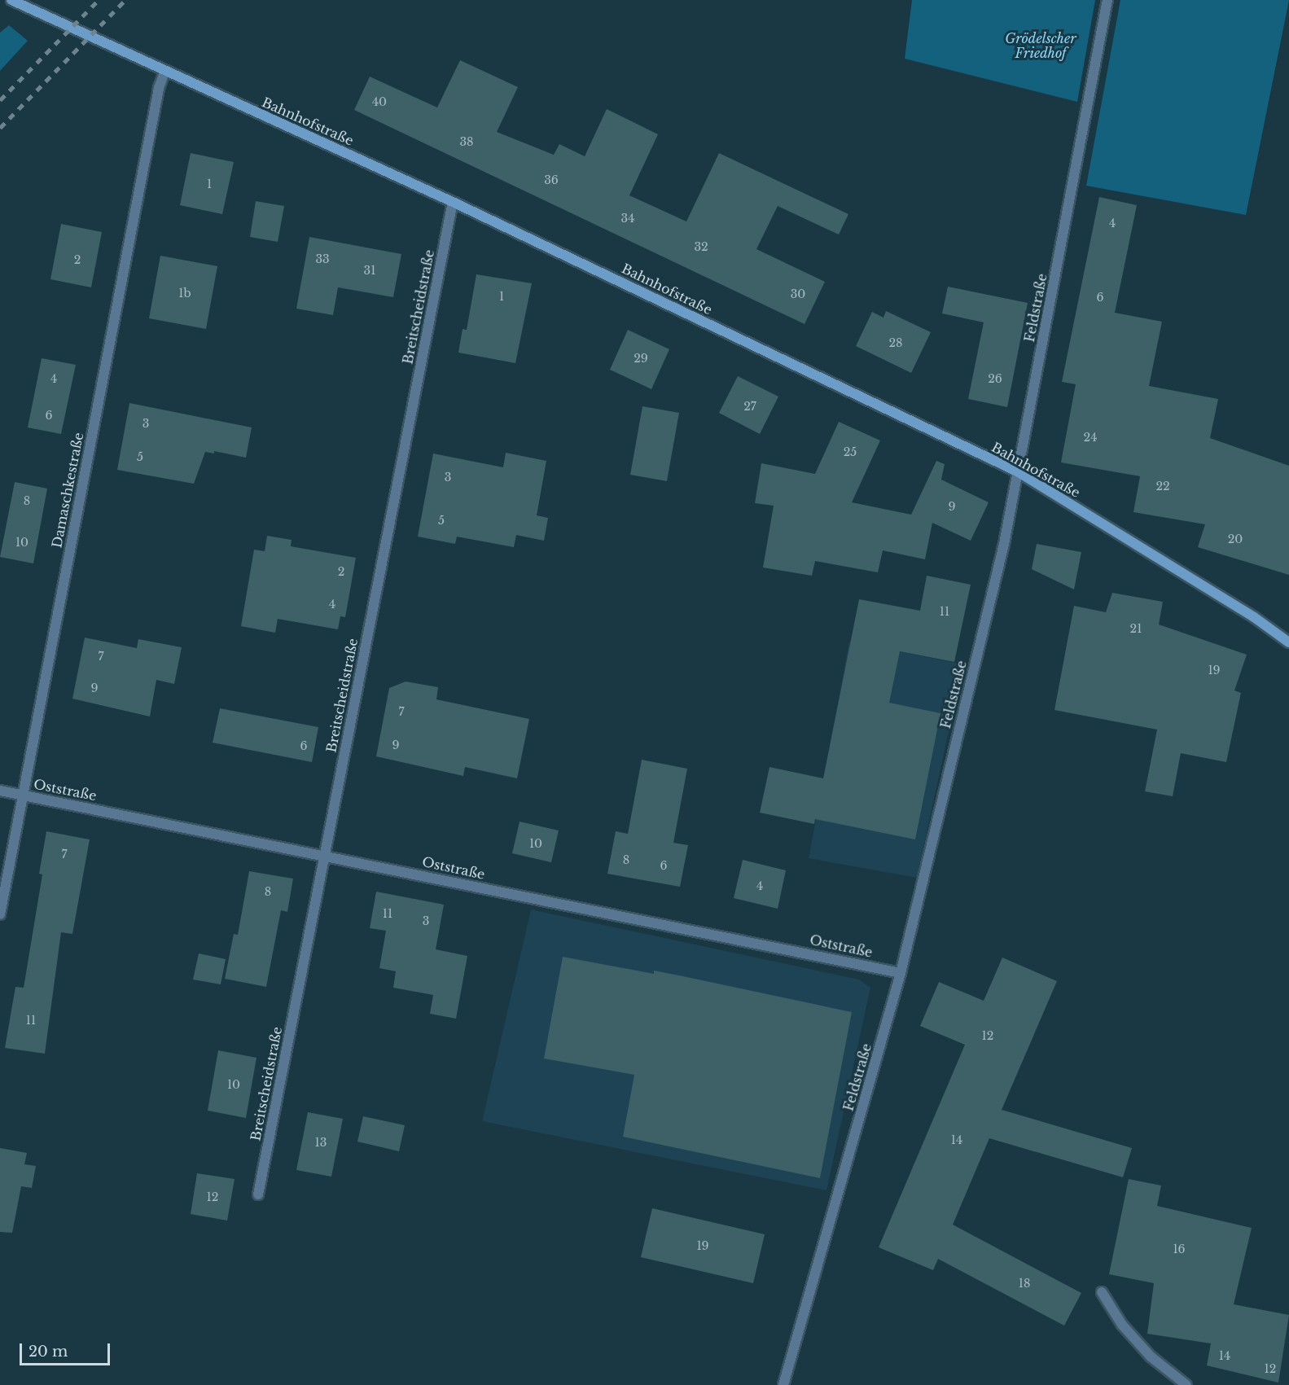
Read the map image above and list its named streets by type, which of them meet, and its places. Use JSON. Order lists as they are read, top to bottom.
{
  "streets": {
    "street": [
      "Bahnhofstraße",
      "Breitscheidstraße",
      "Feldstraße",
      "Damaschkestraße",
      "Oststraße"
    ]
  },
  "crossings": [
    ["Bahnhofstraße", "Breitscheidstraße"],
    ["Bahnhofstraße", "Feldstraße"],
    ["Bahnhofstraße", "Damaschkestraße"],
    ["Breitscheidstraße", "Oststraße"],
    ["Feldstraße", "Oststraße"],
    ["Damaschkestraße", "Oststraße"]
  ],
  "parks": ["Grödelscher Friedhof"],
  "house_numbers": [
    "40",
    "38",
    "36",
    "1",
    "34",
    "4",
    "32",
    "33",
    "2",
    "31",
    "1b",
    "30",
    "1",
    "6",
    "28",
    "29",
    "4",
    "26",
    "27",
    "6",
    "3",
    "24",
    "25",
    "5",
    "3",
    "22",
    "8",
    "9",
    "5",
    "20",
    "10",
    "2",
    "4",
    "11",
    "21",
    "7",
    "19",
    "9",
    "7",
    "9",
    "6",
    "10",
    "7",
    "8",
    "6",
    "4",
    "8",
    "11",
    "3",
    "11",
    "12",
    "10",
    "14",
    "13",
    "12",
    "19",
    "16",
    "18",
    "14",
    "12"
  ],
  "scale_bar": "20 m"
}
